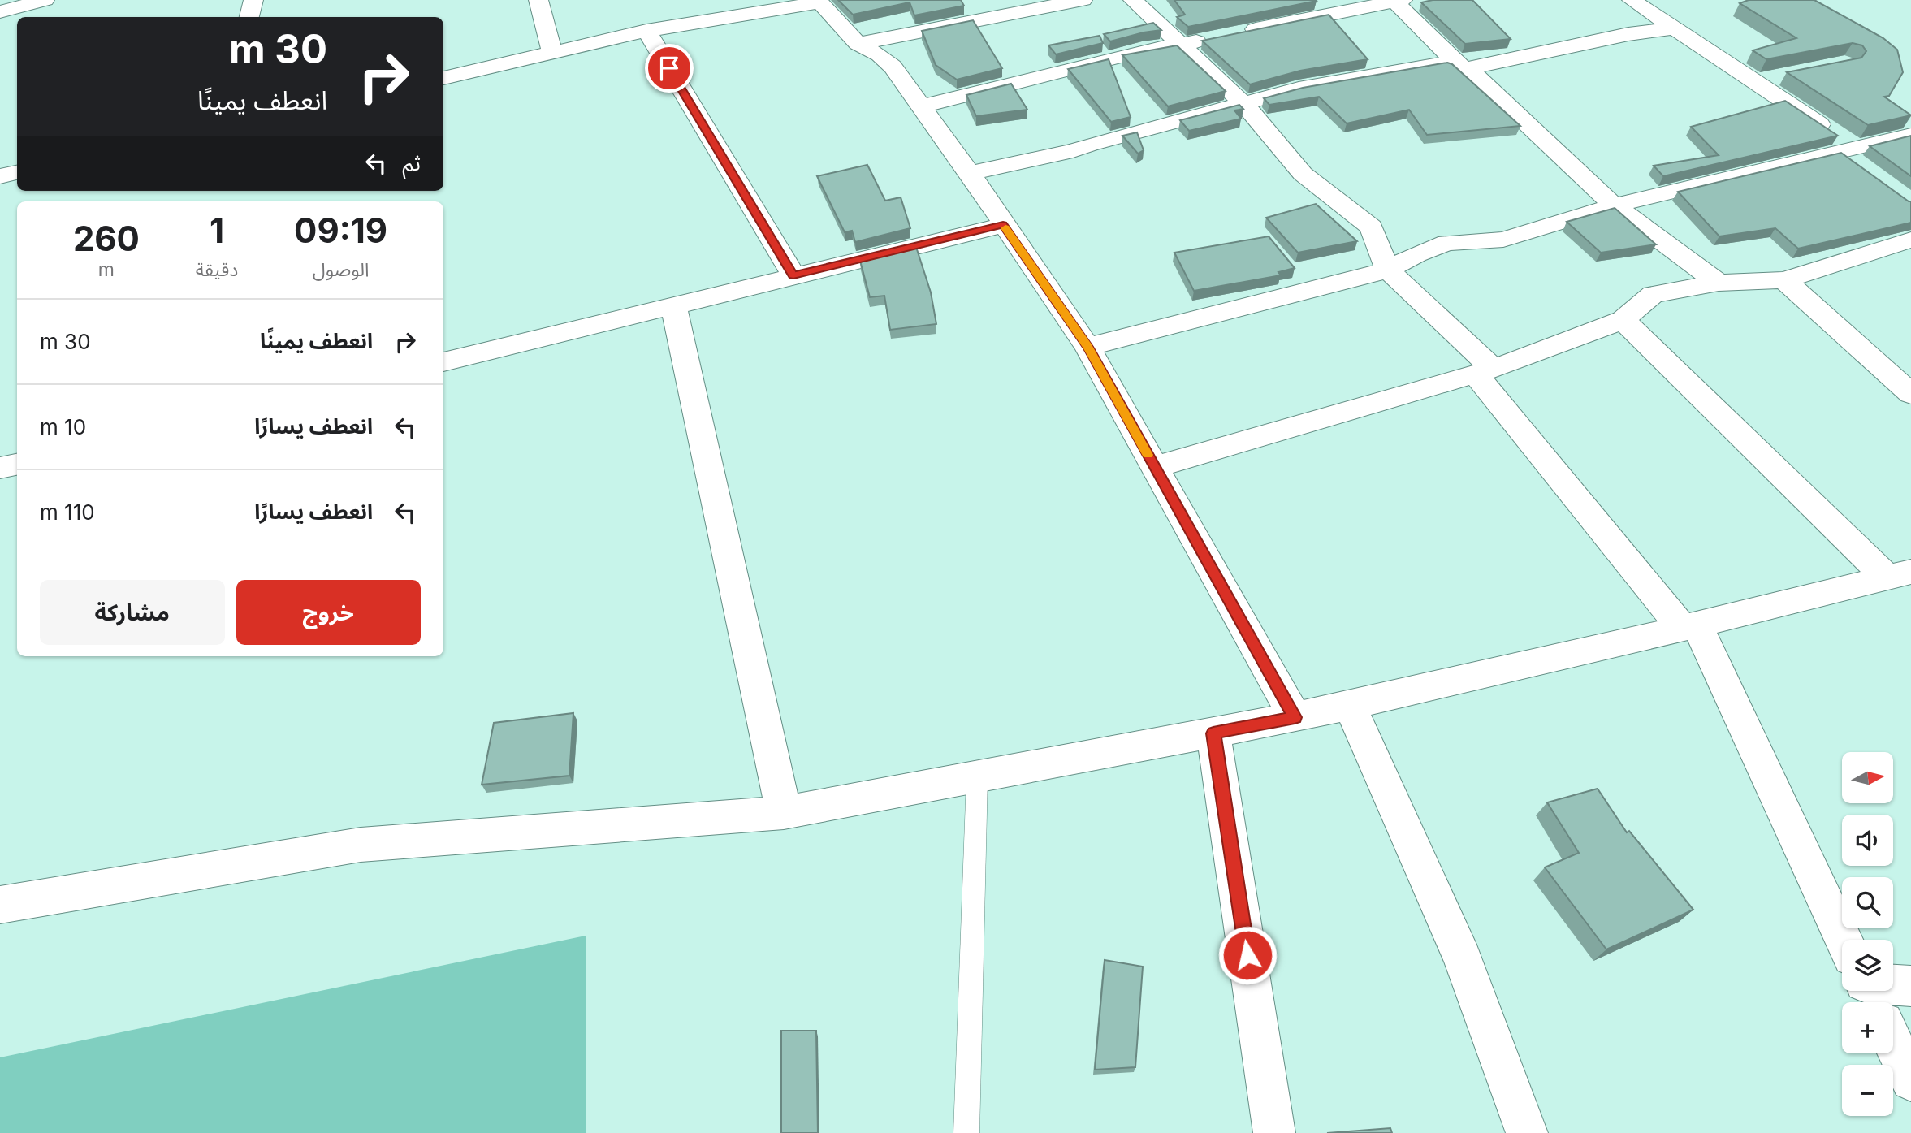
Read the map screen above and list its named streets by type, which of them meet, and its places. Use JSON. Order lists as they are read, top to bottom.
{
  "north": "right",
  "page": {
    "turn": ["30 m", "انعطف يمينًا"],
    "then": "ثم",
    "eta": [
      "09:19",
      "الوصول",
      "1",
      "دقيقة",
      "260",
      "m"
    ],
    "list": [
      {
        "name": "انعطف يمينًا",
        "value": "30 m"
      },
      {
        "name": "انعطف يسارًا",
        "value": "10 m"
      },
      {
        "name": "انعطف يسارًا",
        "value": "110 m"
      }
    ],
    "buttons": ["خروج", "مشاركة"],
    "map_buttons": ["+", "−"]
  }
}
